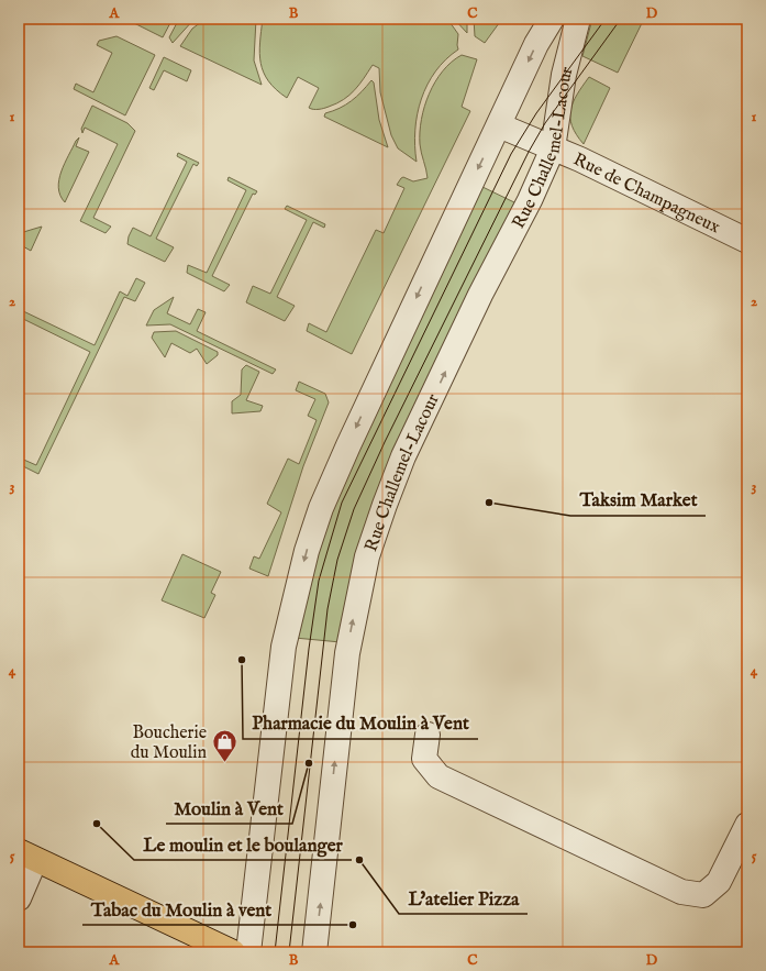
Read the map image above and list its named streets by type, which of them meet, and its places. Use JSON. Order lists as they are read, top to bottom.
{
  "streets": {
    "street": ["Rue Challemel-Lacour", "Rue de Champagneux"]
  },
  "crossings": [
    ["Rue Challemel-Lacour", "Rue de Champagneux"]
  ],
  "places": {
    "other": [
      "Taksim Market",
      "Pharmacie du Moulin à Vent",
      "Moulin à Vent",
      "Le moulin et le boulanger",
      "L'atelier Pizza",
      "Tabac du Moulin à vent"
    ],
    "shop": ["Boucherie du Moulin"]
  },
  "grid": {
    "columns": [
      "A",
      "B",
      "C",
      "D"
    ],
    "rows": [
      "1",
      "2",
      "3",
      "4",
      "5"
    ]
  }
}
